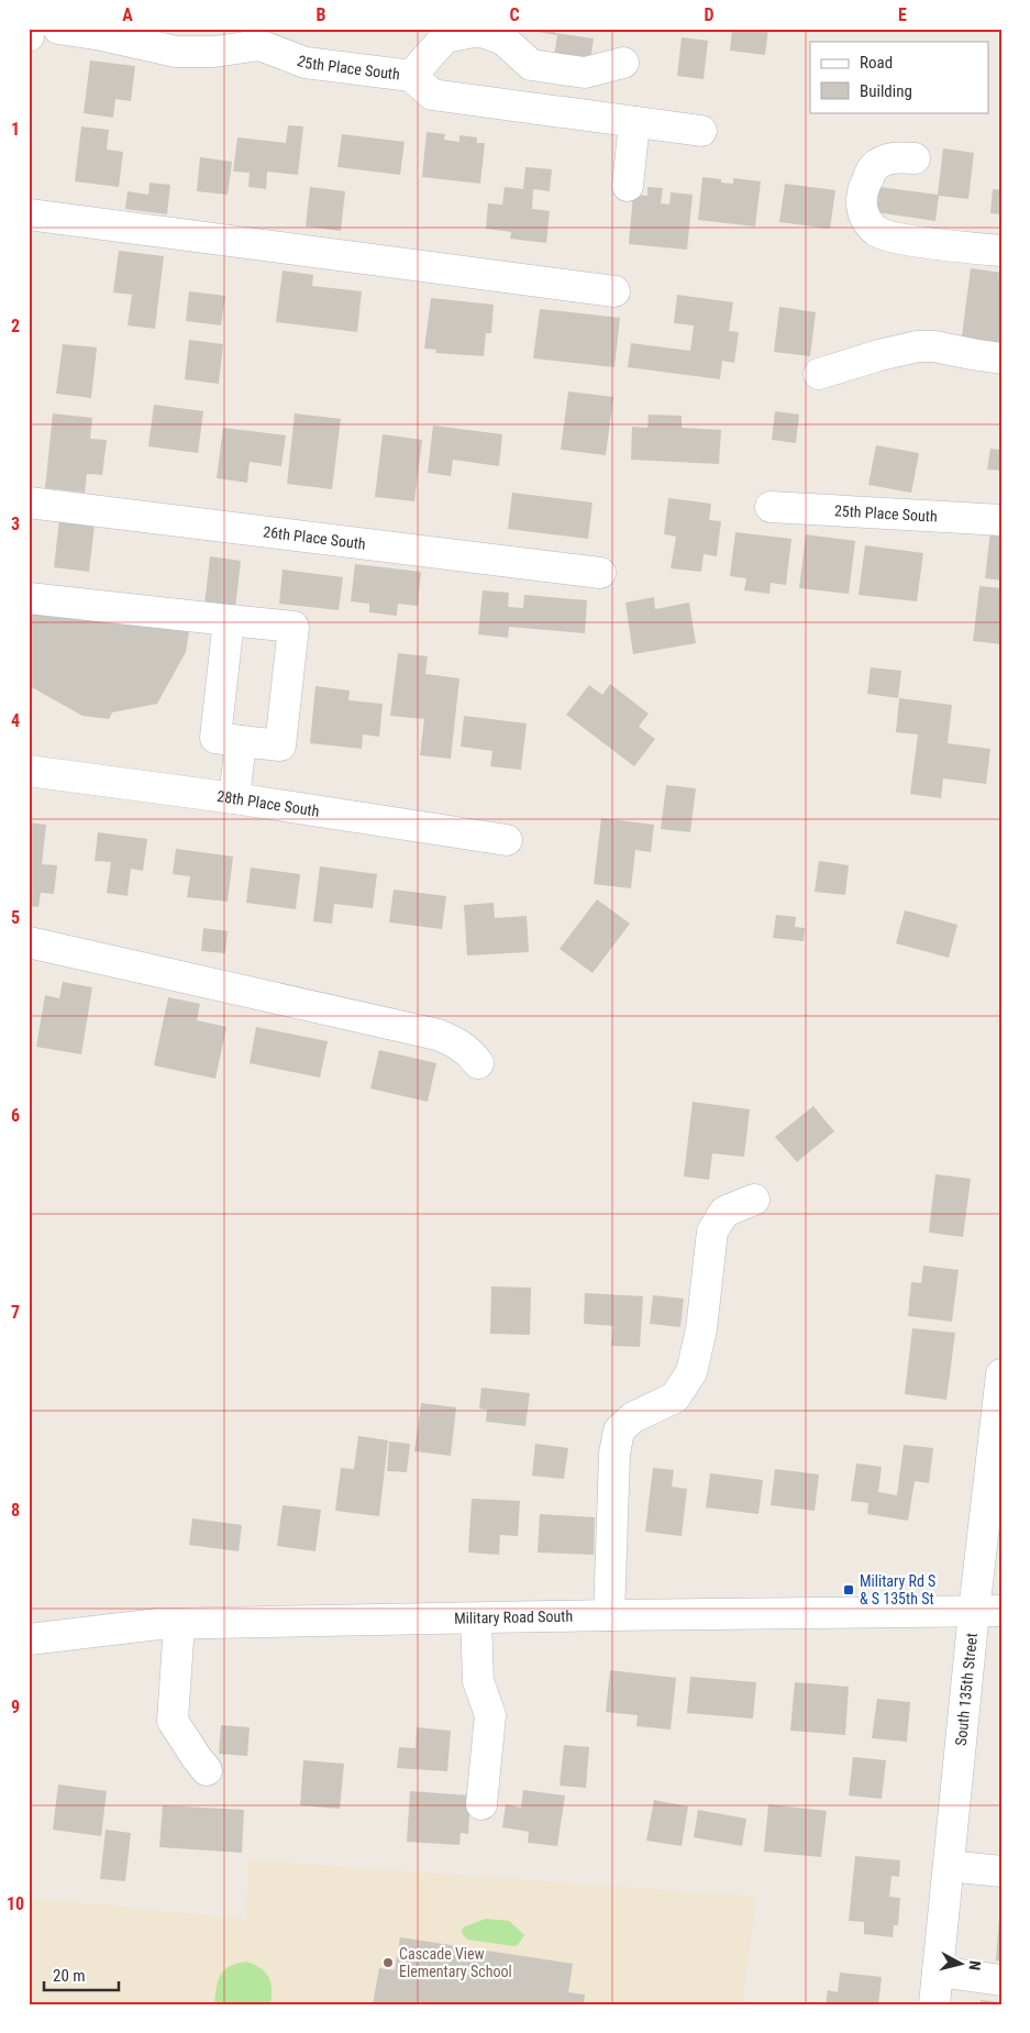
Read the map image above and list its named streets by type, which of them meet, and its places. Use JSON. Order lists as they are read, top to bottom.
{
  "streets": {
    "street": [
      "25th Place South",
      "26th Place South",
      "28th Place South",
      "Military Road South",
      "South 135th Street"
    ]
  },
  "crossings": [
    ["Military Road South", "South 135th Street"]
  ],
  "places": {
    "transit": ["Military Rd S & S 135th St"],
    "other": ["Cascade View Elementary School"]
  },
  "legend": ["Road", "Building"],
  "scale_bar": "20 m",
  "north": "right",
  "grid": {
    "columns": [
      "A",
      "B",
      "C",
      "D",
      "E"
    ],
    "rows": [
      "1",
      "2",
      "3",
      "4",
      "5",
      "6",
      "7",
      "8",
      "9",
      "10"
    ]
  }
}
